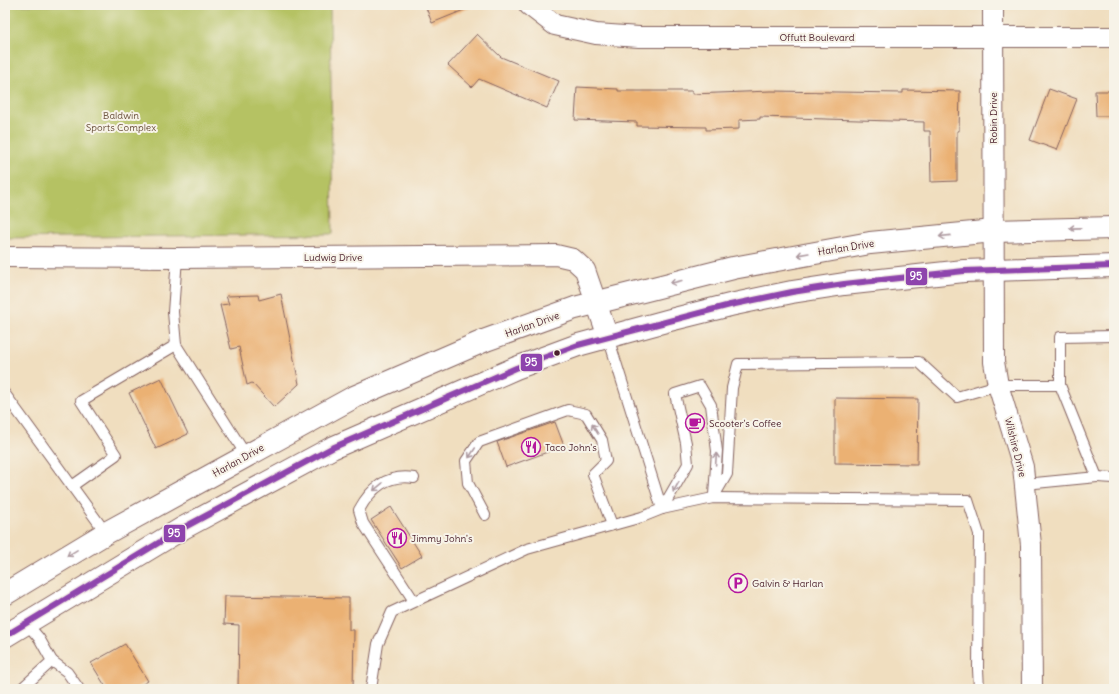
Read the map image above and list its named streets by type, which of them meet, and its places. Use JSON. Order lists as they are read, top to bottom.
{
  "streets": {
    "main road": ["Harlan Drive"],
    "street": [
      "Offutt Boulevard",
      "Robin Drive",
      "Ludwig Drive",
      "Wilshire Drive"
    ]
  },
  "crossings": [
    ["Offutt Boulevard", "Robin Drive"],
    ["Robin Drive", "Harlan Drive"],
    ["Robin Drive", "Wilshire Drive"],
    ["Harlan Drive", "Ludwig Drive"],
    ["Harlan Drive", "Wilshire Drive"]
  ],
  "parks": ["Baldwin Sports Complex"],
  "places": {
    "cafe": ["Scooter's Coffee"],
    "restaurant": ["Taco John's", "Jimmy John's"],
    "parking": ["Galvin & Harlan"]
  },
  "lines": ["transit line 95"]
}
